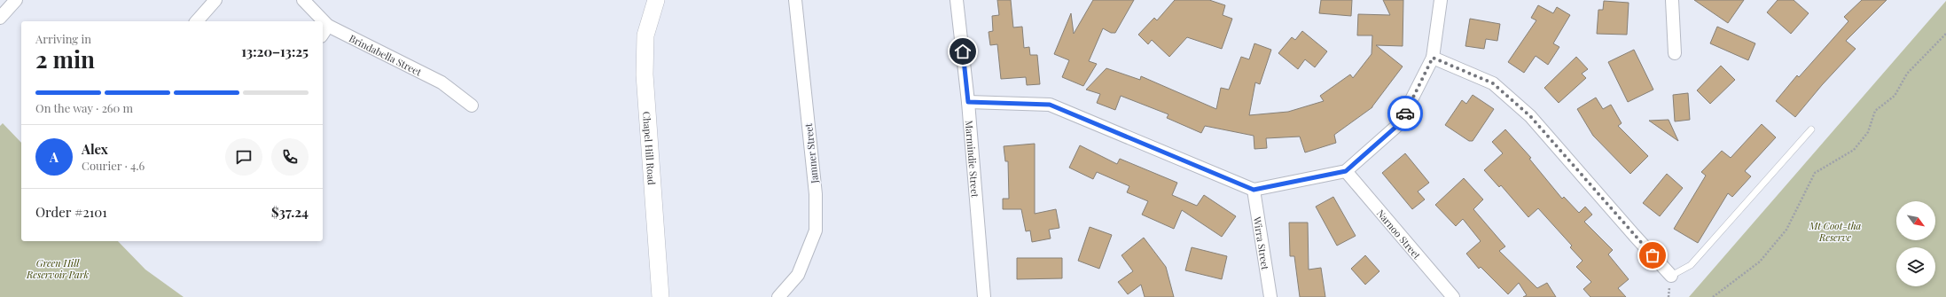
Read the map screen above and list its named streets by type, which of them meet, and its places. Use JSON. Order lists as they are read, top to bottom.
{
  "streets": {
    "main road": ["Chapel Hill Road"],
    "street": [
      "Brindabella Street",
      "Jamner Street",
      "Marmindie Street",
      "Narnoo Street",
      "Wirra Street"
    ]
  },
  "parks": ["Mt Coot-tha Reserve", "Green Hill Reservoir Park"],
  "north": "bottom right",
  "page": {
    "heading": ["2 min", "Arriving in", "13:20–13:25"],
    "panel": [
      "Alex",
      "Courier · 4.6",
      "Order #2101",
      "$37.24"
    ],
    "bar": "On the way · 260 m",
    "round": "A"
  }
}
